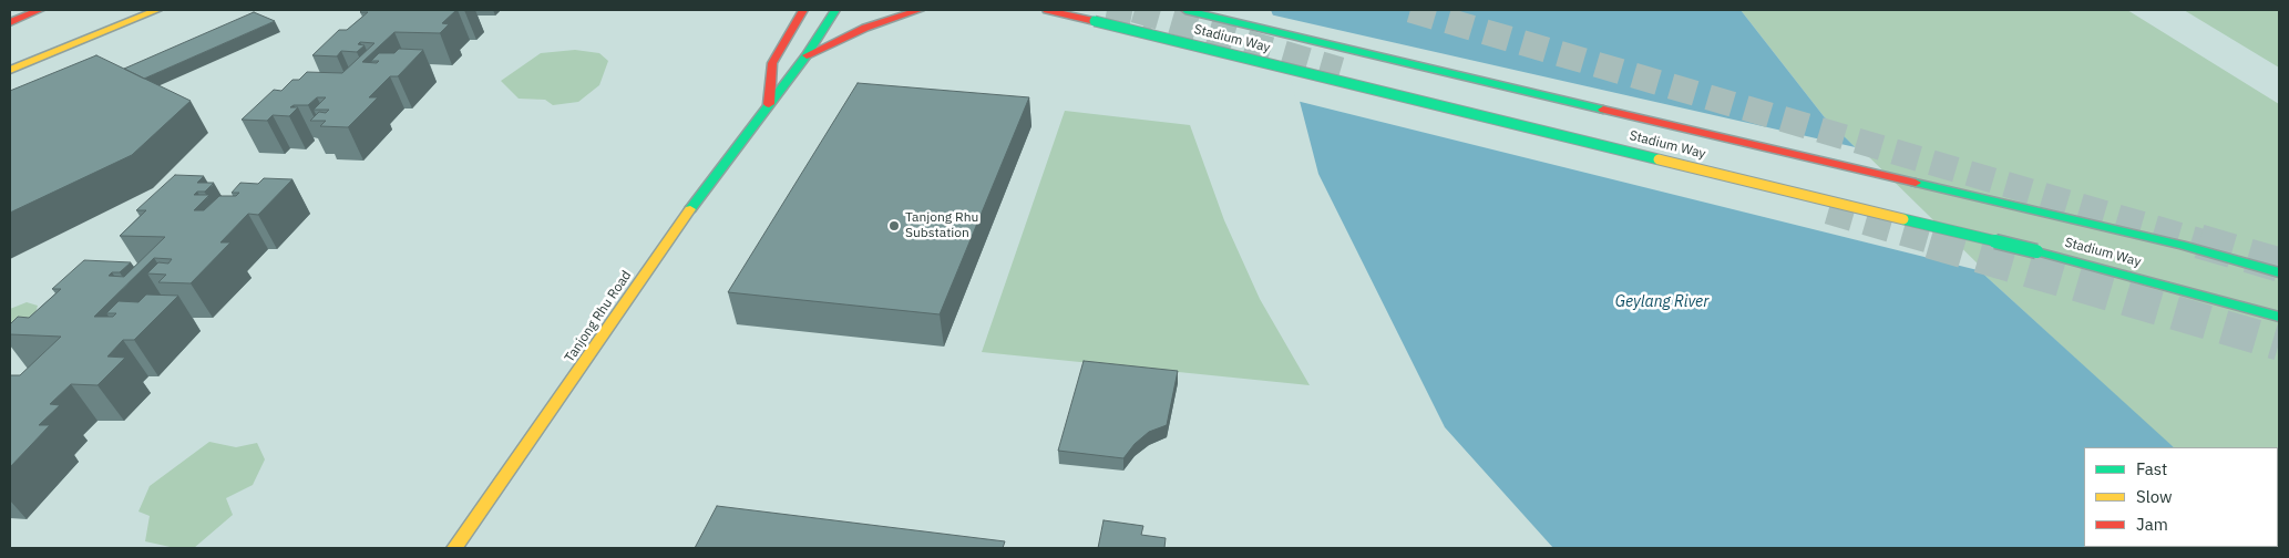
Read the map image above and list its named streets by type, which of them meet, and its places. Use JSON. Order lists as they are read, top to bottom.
{
  "streets": {
    "main road": ["Stadium Way", "Tanjong Rhu Road"]
  },
  "water": ["Geylang River"],
  "places": ["Tanjong Rhu Substation"],
  "legend": ["Fast", "Slow", "Jam"]
}
